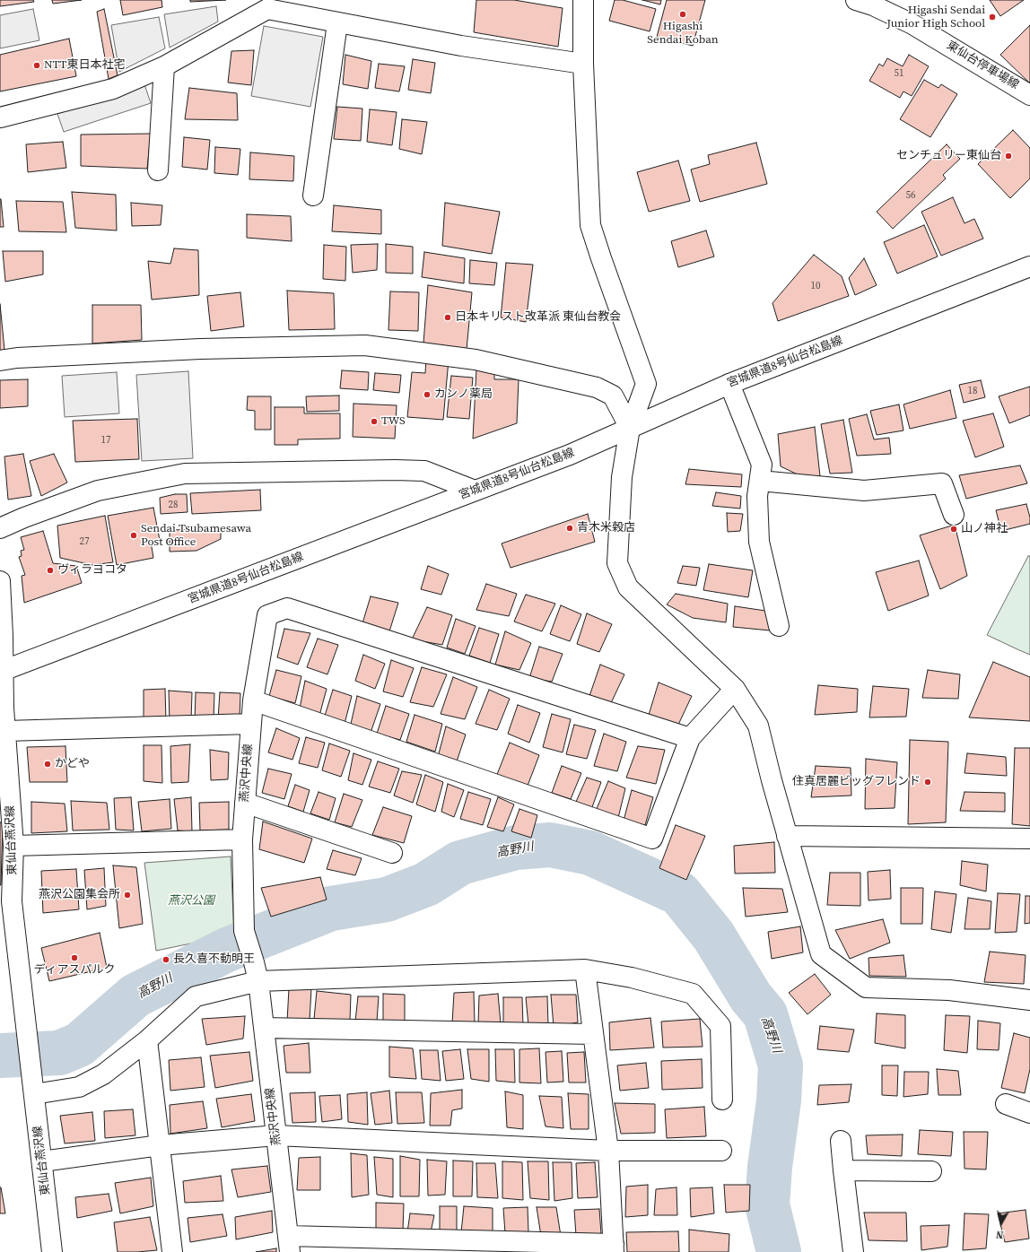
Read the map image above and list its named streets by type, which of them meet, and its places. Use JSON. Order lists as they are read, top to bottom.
{
  "streets": {
    "street": [
      "東仙台停車場線",
      "宮城県道8号仙台松島線",
      "燕沢中央線",
      "東仙台燕沢線"
    ]
  },
  "crossings": [
    ["宮城県道8号仙台松島線", "東仙台燕沢線"]
  ],
  "water": ["高野川"],
  "parks": ["燕沢公園"],
  "places": [
    "Higashi Sendai Koban",
    "Higashi Sendai Junior High School",
    "NTT東日本社宅",
    "センチュリー東仙台",
    "日本キリスト改革派 東仙台教会",
    "カンノ薬局",
    "TWS",
    "青木米穀店",
    "山ノ神社",
    "Sendai Tsubamesawa Post Office",
    "ヴィラヨコタ",
    "かどや",
    "住真居麗ビッグフレンド",
    "燕沢公園集会所",
    "ディアスパルク",
    "長久喜不動明王"
  ],
  "house_numbers": [
    "51",
    "56",
    "10",
    "18",
    "17",
    "28",
    "27"
  ],
  "north": "bottom"
}
